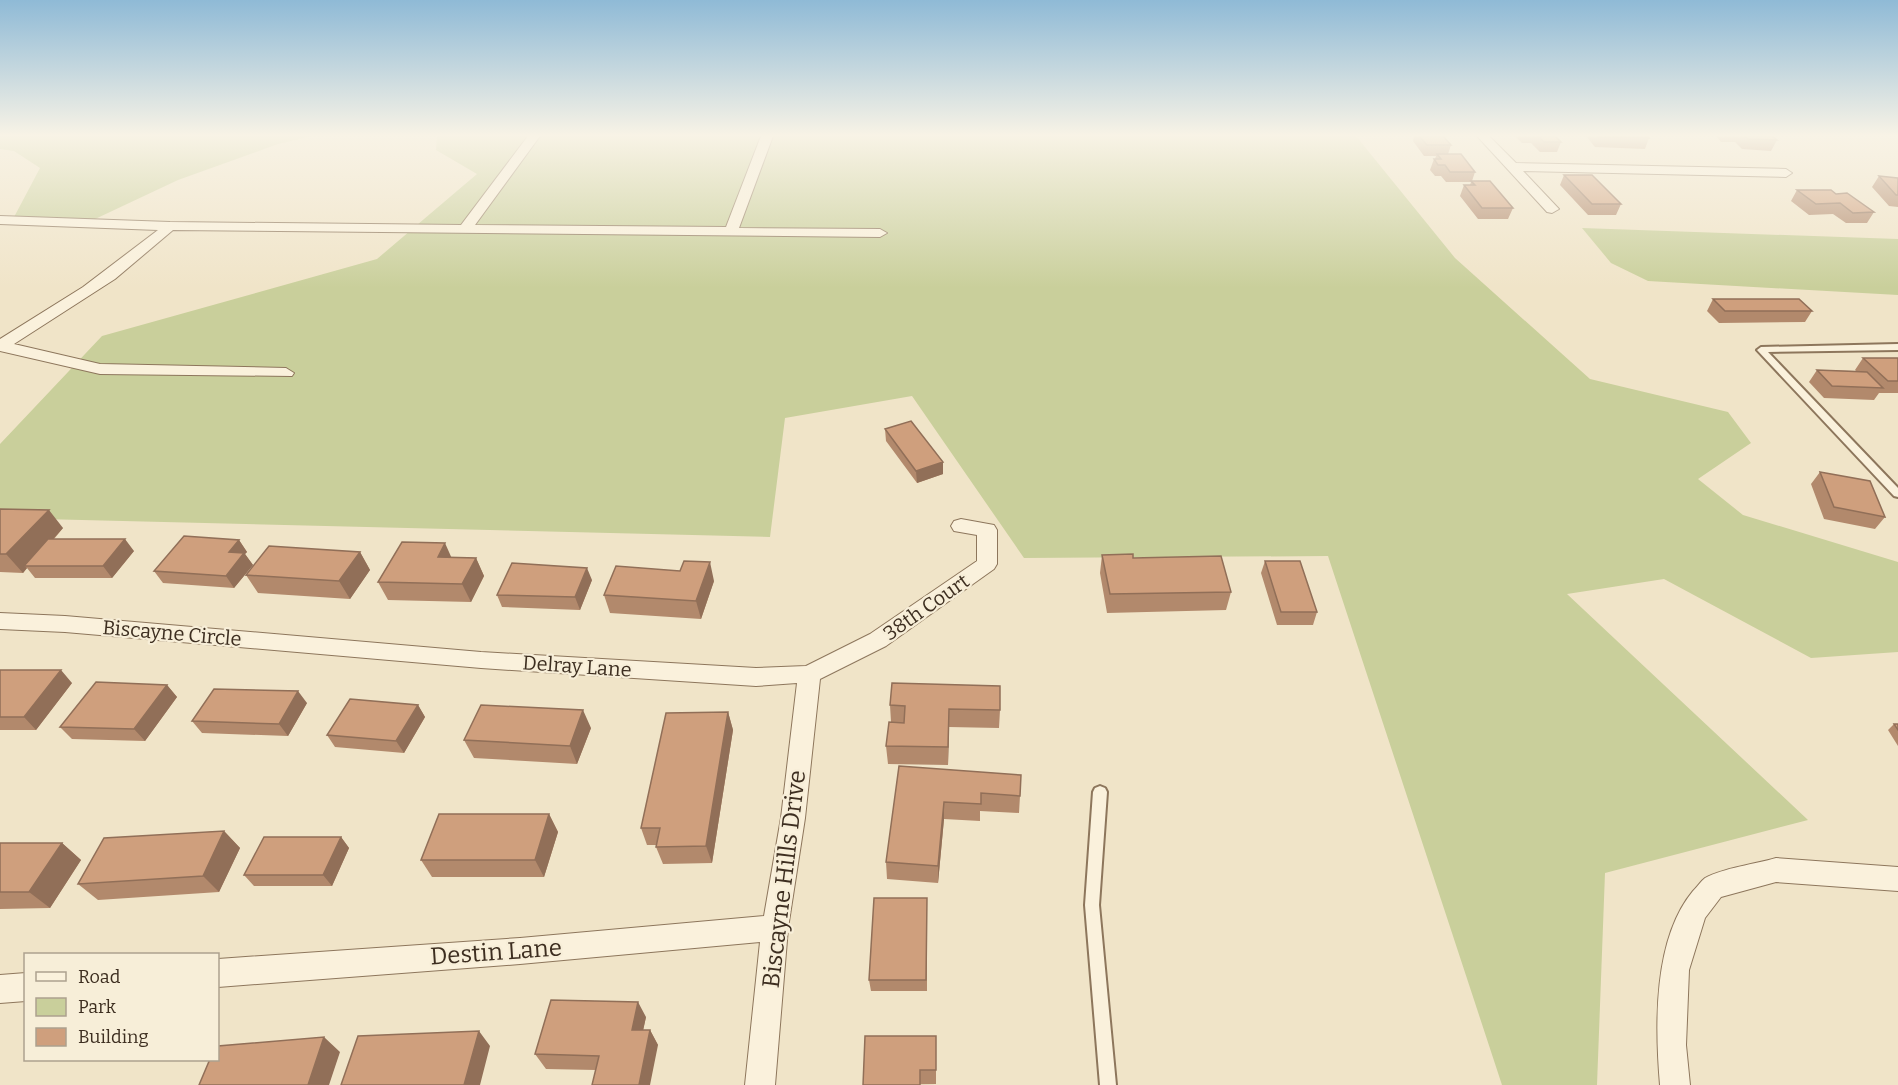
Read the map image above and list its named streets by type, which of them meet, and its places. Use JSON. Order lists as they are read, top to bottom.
{
  "streets": {
    "street": [
      "38th Court",
      "Biscayne Circle",
      "Delray Lane",
      "Biscayne Hills Drive",
      "Destin Lane"
    ]
  },
  "crossings": [
    ["38th Court", "Delray Lane"],
    ["38th Court", "Biscayne Hills Drive"],
    ["Biscayne Circle", "Delray Lane"],
    ["Delray Lane", "Biscayne Hills Drive"],
    ["Biscayne Hills Drive", "Destin Lane"]
  ],
  "legend": ["Road", "Park", "Building"]
}
